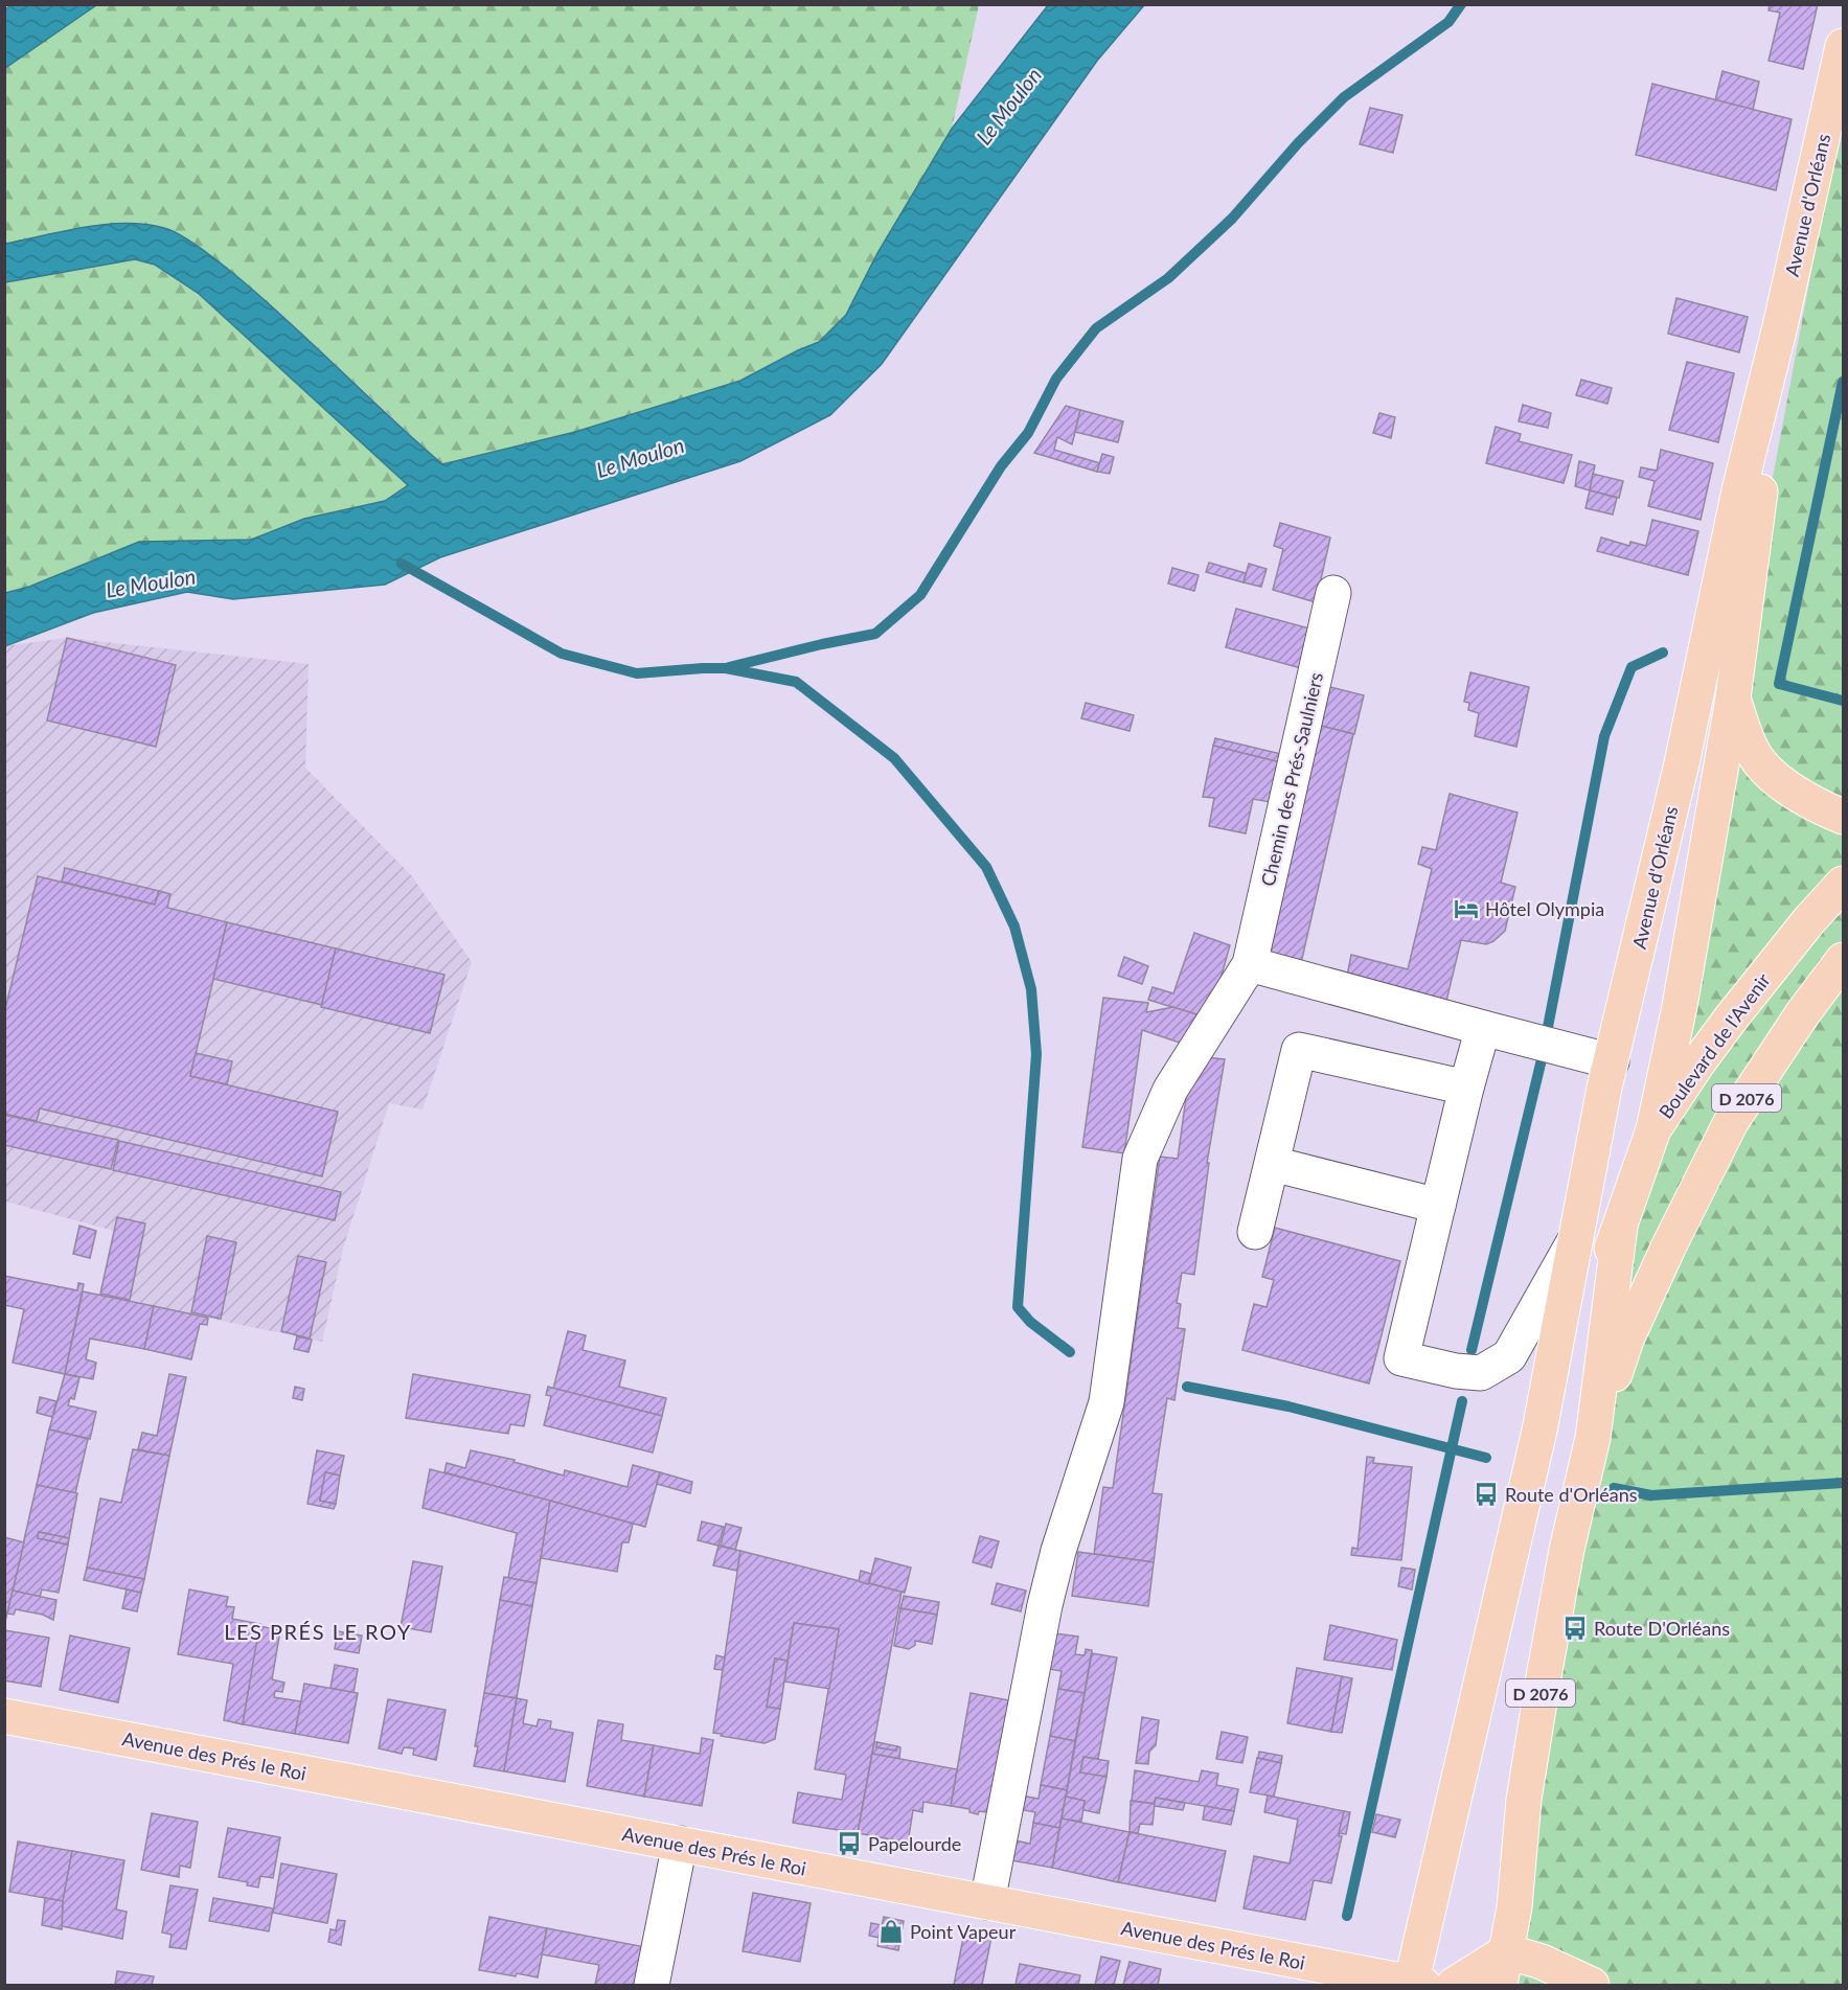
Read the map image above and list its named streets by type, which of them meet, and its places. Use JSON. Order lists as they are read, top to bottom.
{
  "streets": {
    "main road": [
      "Avenue d'Orléans",
      "Boulevard de l'Avenir",
      "D 2076",
      "Avenue des Prés le Roi"
    ],
    "street": ["Chemin des Prés-Saulniers"]
  },
  "crossings": [
    ["Avenue d'Orléans", "Boulevard de l'Avenir"],
    ["Avenue d'Orléans", "D 2076"],
    ["Chemin des Prés-Saulniers", "Avenue des Prés le Roi"],
    ["Boulevard de l'Avenir", "D 2076"],
    ["D 2076", "Avenue des Prés le Roi"]
  ],
  "districts": ["LES PRÉS LE ROY"],
  "water": ["Le Moulon"],
  "places": {
    "hotel": ["Hôtel Olympia"],
    "bus stop": ["Route d'Orléans", "Route D'Orléans", "Papelourde"],
    "shop": ["Point Vapeur"]
  }
}
